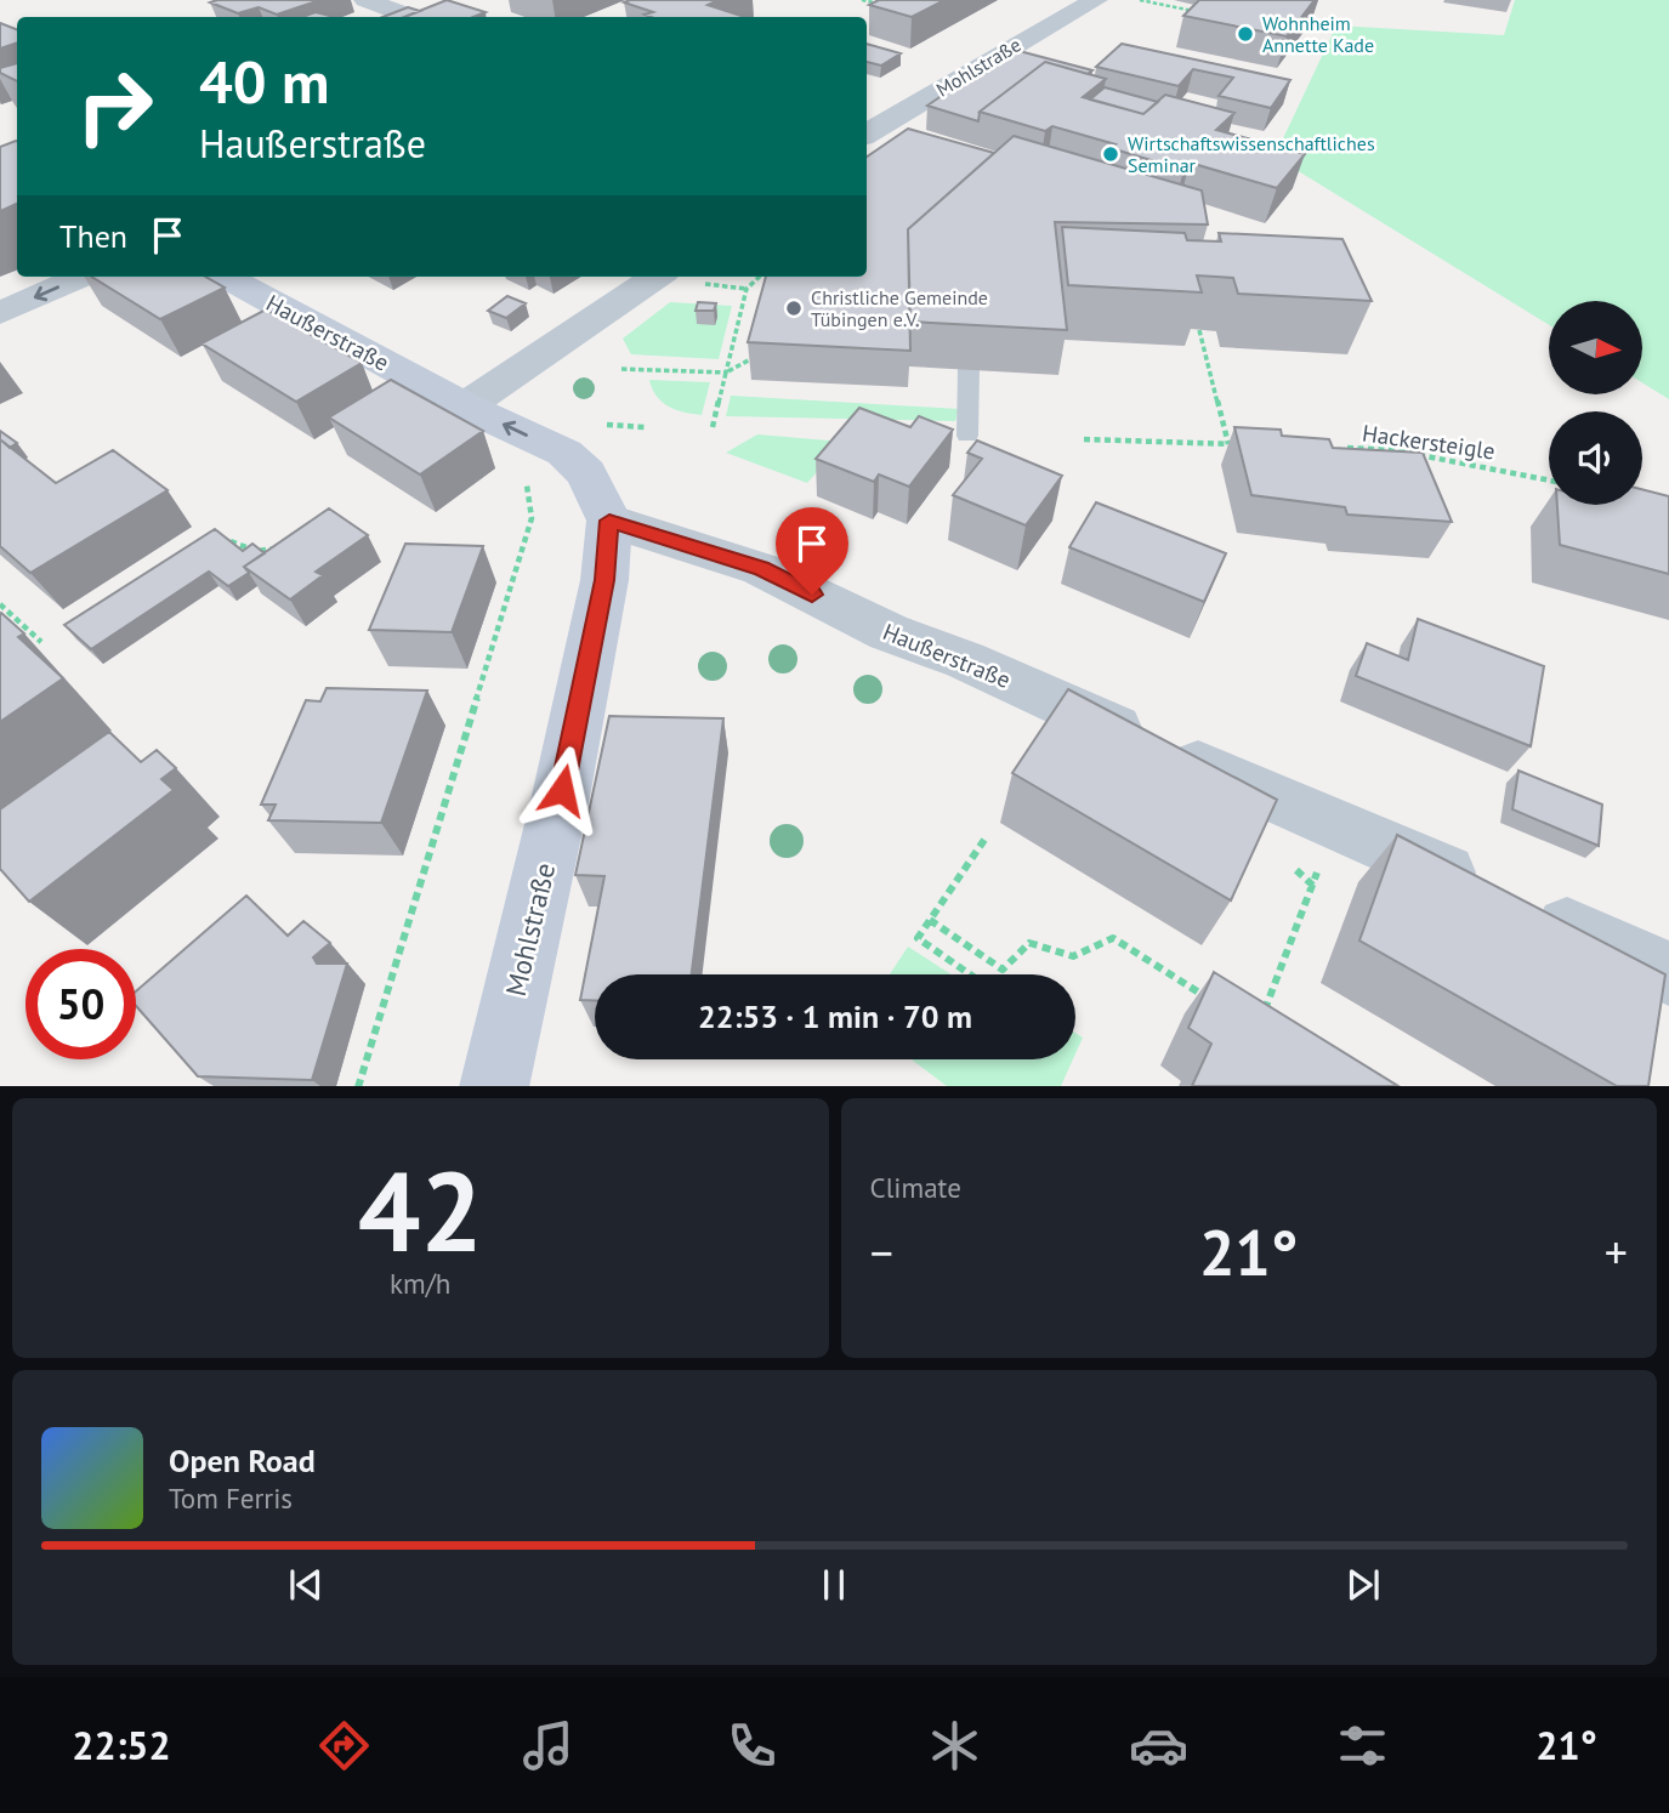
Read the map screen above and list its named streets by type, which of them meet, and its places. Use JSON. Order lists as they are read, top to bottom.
{
  "streets": {
    "main road": ["Mohlstraße", "Haußerstraße"],
    "path": ["Hackersteigle"]
  },
  "crossings": [
    ["Mohlstraße", "Haußerstraße"]
  ],
  "places": ["Wohnheim Annette Kade", "Wirtschaftswissenschaftliches Seminar", "Christliche Gemeinde Tübingen e.V."],
  "north": "right",
  "page": {
    "turn": ["40 m", "Haußerstraße"],
    "then": "Then",
    "limit": "50",
    "trip": "22:53 · 1 min · 70 m",
    "tile": [
      ["42", "km/h"],
      "Climate"
    ],
    "heat": ["−", "21°", "+"],
    "song": ["Open Road", "Tom Ferris"],
    "tabs": ["22:52", "21°"]
  }
}
